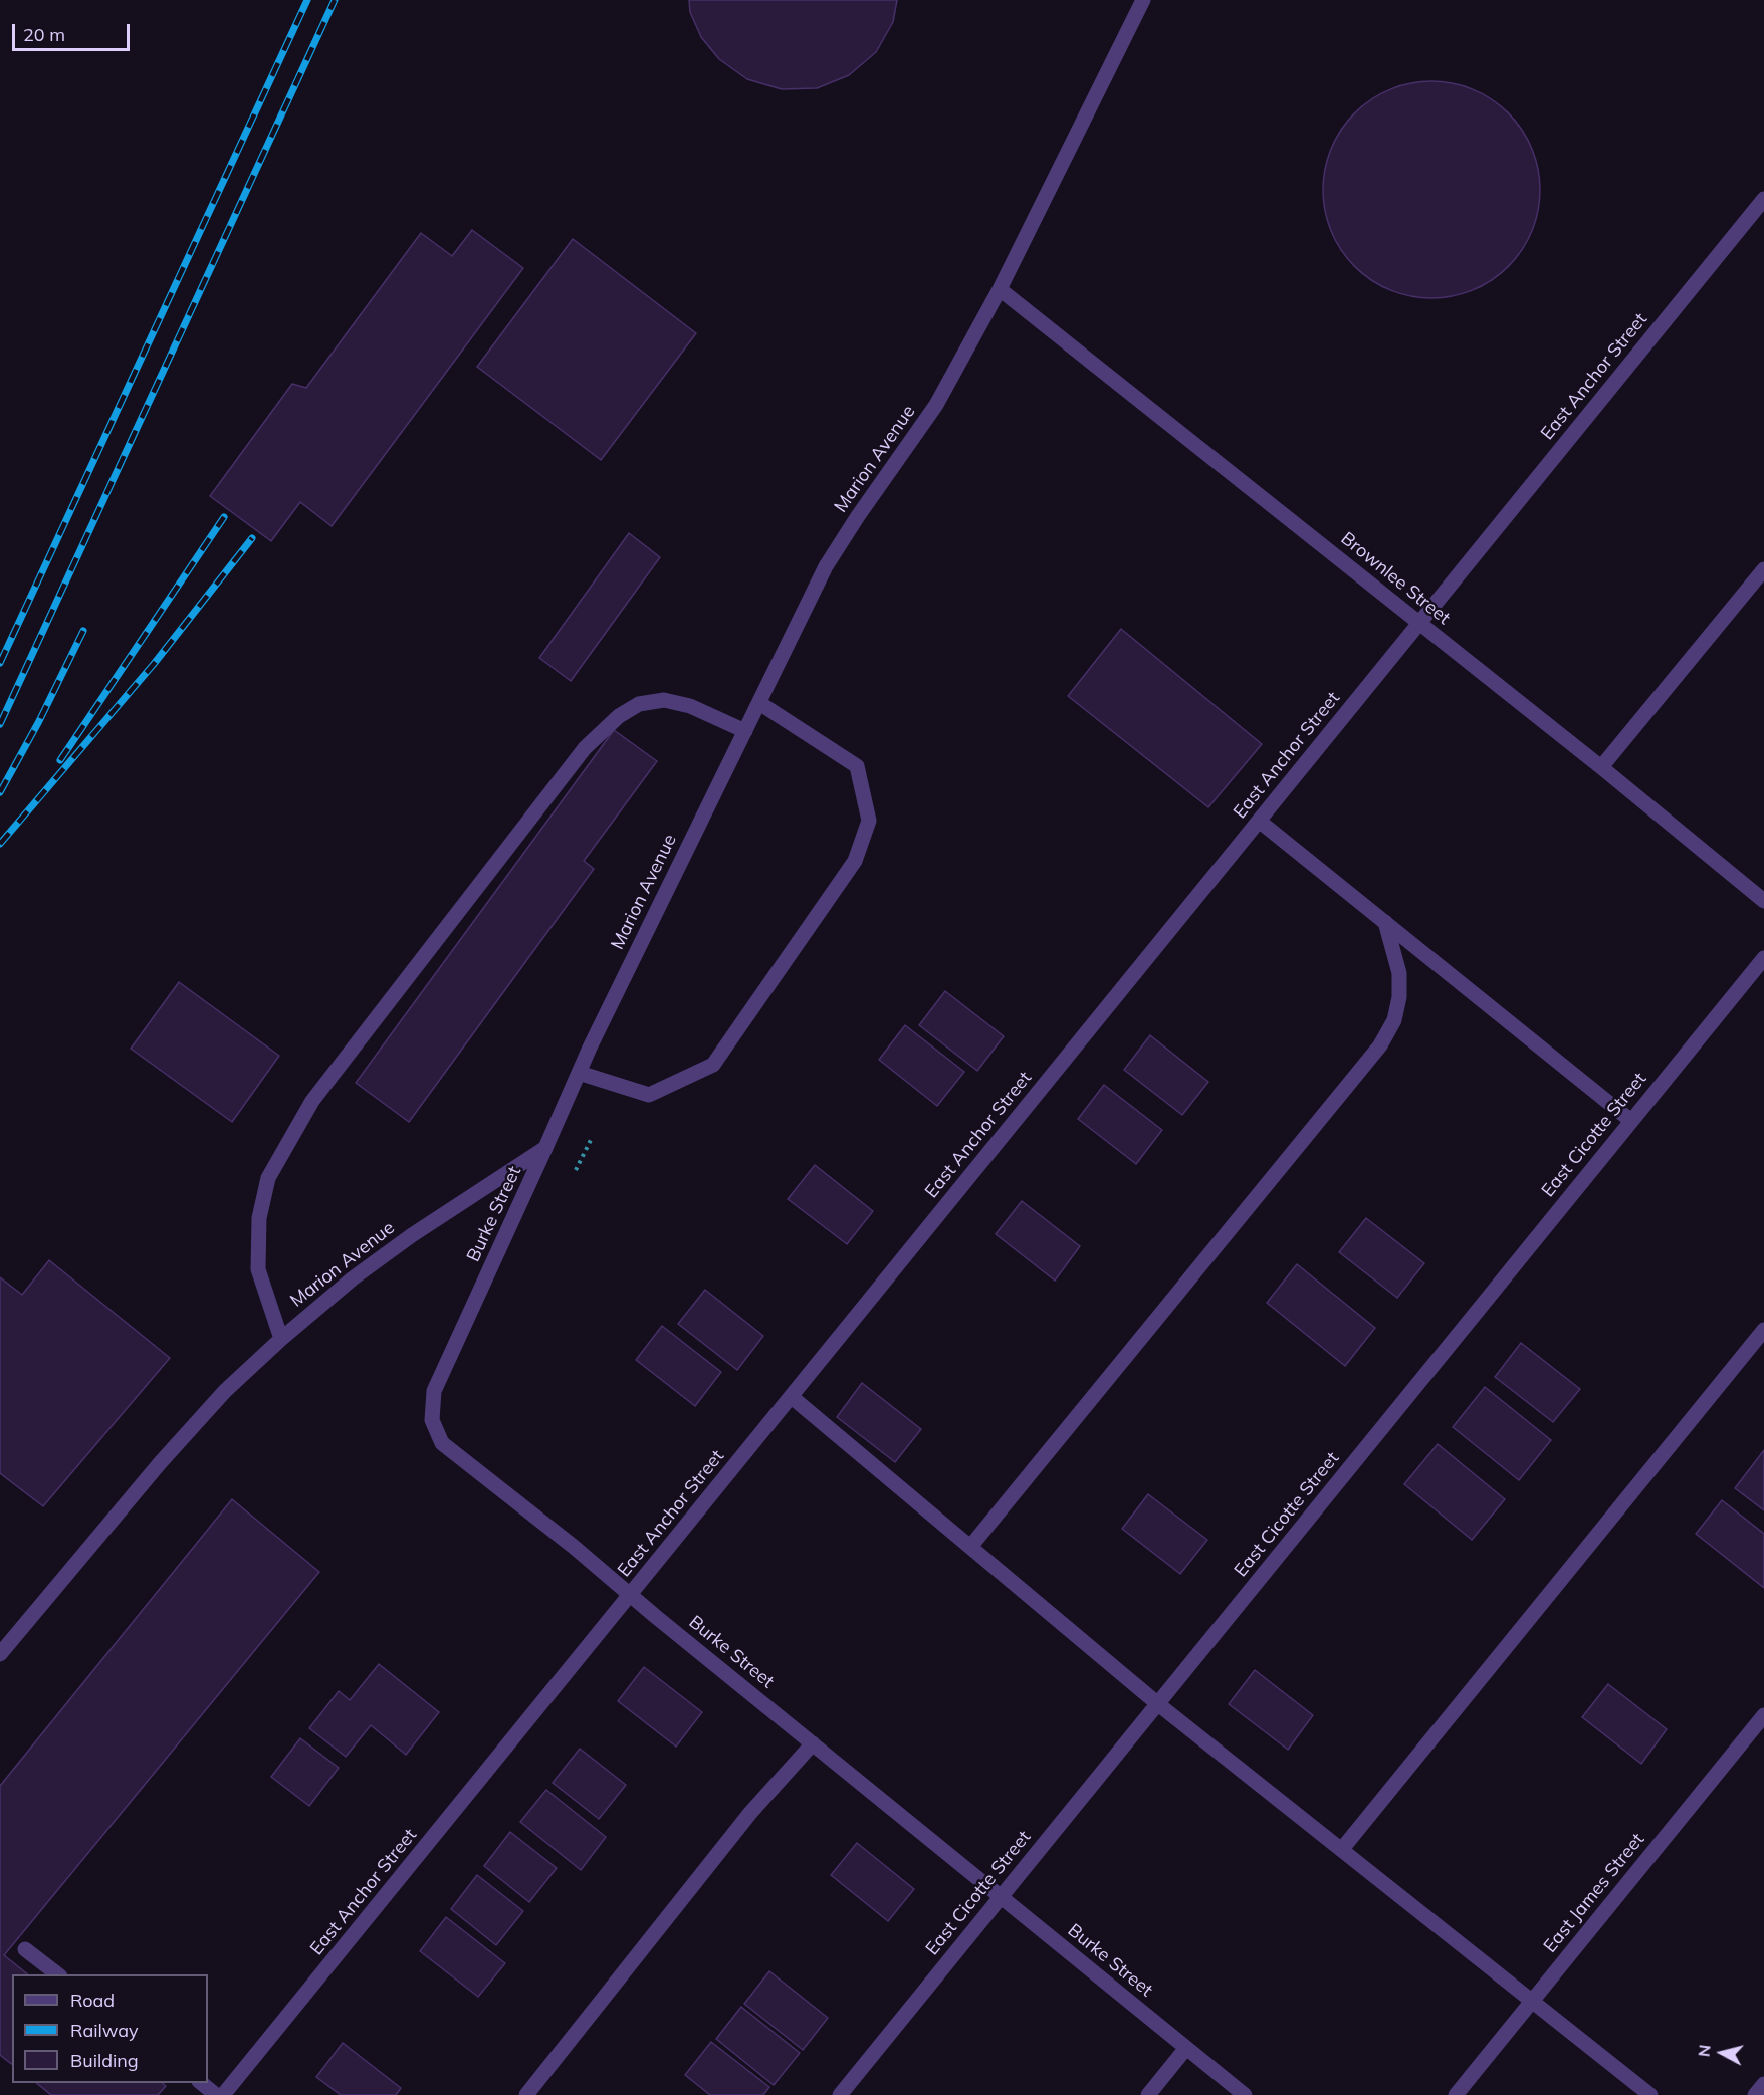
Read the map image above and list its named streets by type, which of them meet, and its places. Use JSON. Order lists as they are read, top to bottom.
{
  "streets": {
    "street": [
      "East Anchor Street",
      "Marion Avenue",
      "Brownlee Street",
      "East Cicotte Street",
      "Burke Street",
      "East James Street"
    ]
  },
  "crossings": [
    ["East Anchor Street", "Brownlee Street"],
    ["East Anchor Street", "Burke Street"],
    ["Marion Avenue", "Brownlee Street"],
    ["Marion Avenue", "Burke Street"],
    ["East Cicotte Street", "Burke Street"]
  ],
  "legend": ["Road", "Railway", "Building"],
  "scale_bar": "20 m",
  "north": "left"
}
